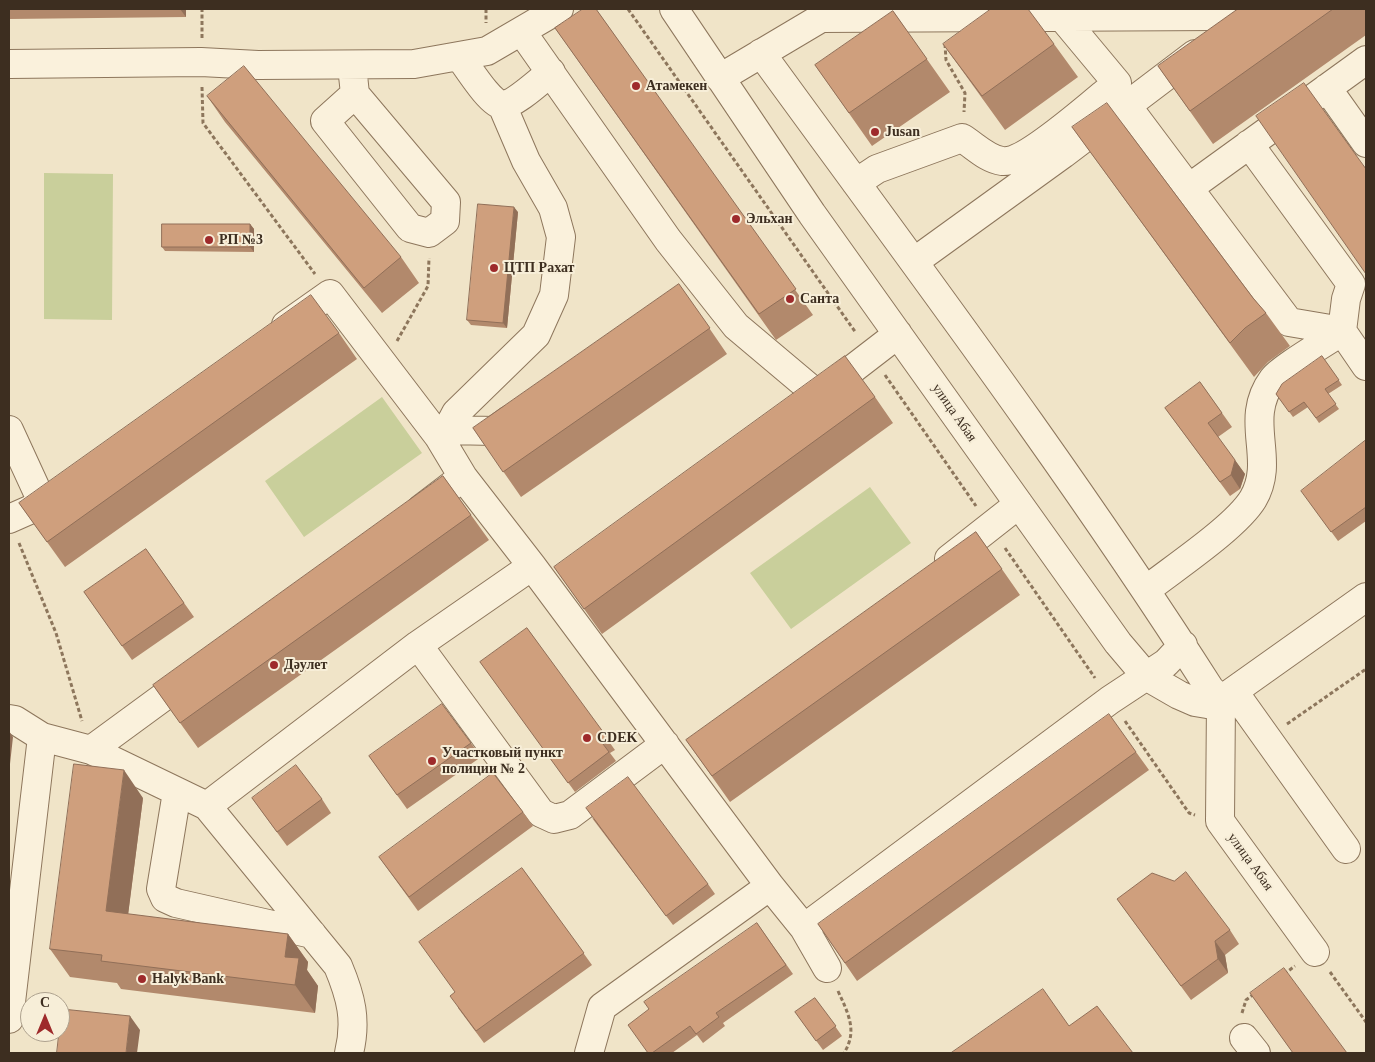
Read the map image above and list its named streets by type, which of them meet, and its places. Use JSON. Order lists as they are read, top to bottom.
{
  "streets": {
    "street": ["улица Абая"]
  },
  "places": [
    "Атамекен",
    "Jusan",
    "Эльхан",
    "РП №3",
    "ЦТП Рахат",
    "Санта",
    "Дәулет",
    "CDEK",
    "Участковый пункт полиции № 2",
    "Halyk Bank"
  ],
  "north": "top"
}
